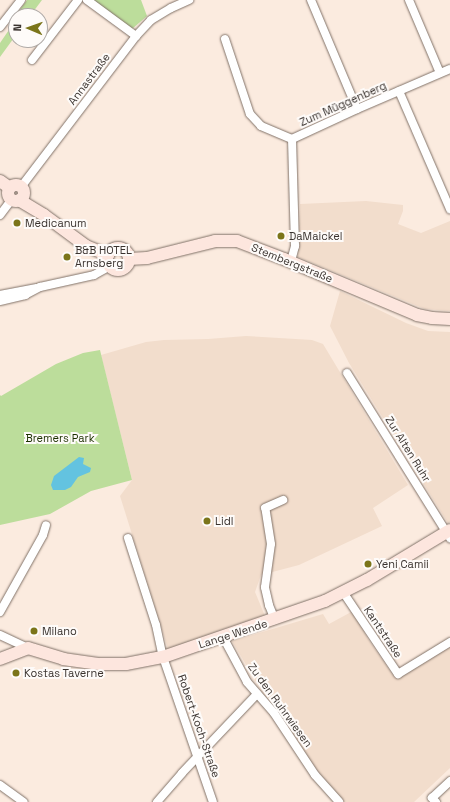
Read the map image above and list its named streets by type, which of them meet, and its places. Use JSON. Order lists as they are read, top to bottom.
{
  "streets": {
    "street": [
      "Annastraße",
      "Zum Müggenberg",
      "Stembergstraße",
      "Zur Alten Ruhr",
      "Kantstraße",
      "Lange Wende",
      "Zu den Ruhrwiesen",
      "Robert-Koch-Straße"
    ]
  },
  "crossings": [
    ["Zum Müggenberg", "Stembergstraße"],
    ["Zur Alten Ruhr", "Lange Wende"],
    ["Kantstraße", "Lange Wende"],
    ["Lange Wende", "Zu den Ruhrwiesen"],
    ["Lange Wende", "Robert-Koch-Straße"]
  ],
  "parks": ["Bremers Park"],
  "places": [
    "Medicanum",
    "DaMaickel",
    "B&B HOTEL Arnsberg",
    "Lidl",
    "Yeni Camii",
    "Milano",
    "Kostas Taverne"
  ],
  "north": "left"
}
